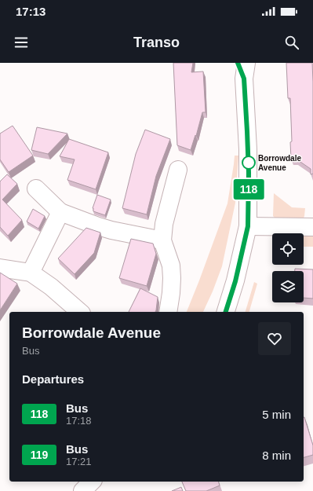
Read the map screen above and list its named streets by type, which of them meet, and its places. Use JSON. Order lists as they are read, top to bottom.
{
  "places": ["Borrowdale Avenue"],
  "lines": ["bus line 118"],
  "page": {
    "status": "17:13",
    "header": "Transo",
    "on_map": "118",
    "heading": [
      ["Borrowdale Avenue", "Bus"],
      "Departures"
    ],
    "list": [
      {
        "mark": "118",
        "name": "Bus",
        "note": "17:18",
        "value": "5 min"
      },
      {
        "mark": "119",
        "name": "Bus",
        "note": "17:21",
        "value": "8 min"
      }
    ]
  }
}
